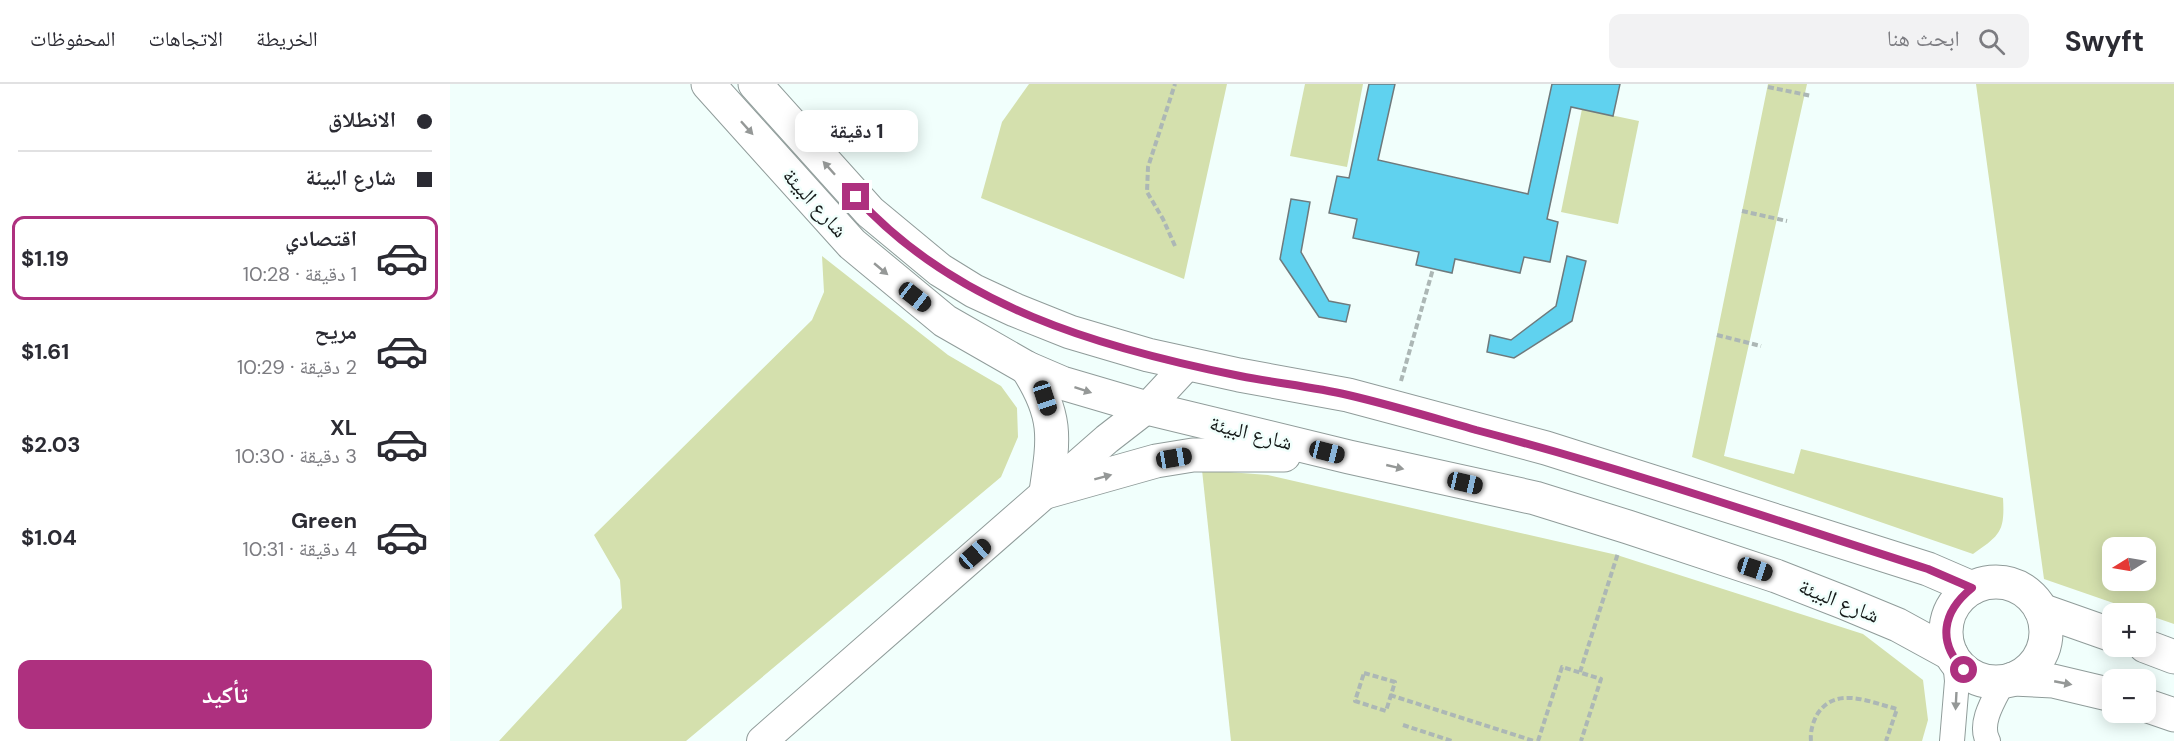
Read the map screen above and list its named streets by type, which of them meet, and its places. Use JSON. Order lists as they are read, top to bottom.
{
  "streets": {
    "highway": ["شارع البيئة"]
  },
  "north": "left",
  "page": {
    "header": "Swyft",
    "search": "ابحث هنا",
    "nav": ["الخريطة", "الاتجاهات", "المحفوظات"],
    "banner": ["الانطلاق", "شارع البيئة"],
    "bubble": "1 دقيقة",
    "list": [
      {
        "name": "اقتصادي",
        "note": "1 دقيقة · 10:28",
        "value": "$1.19"
      },
      {
        "name": "مريح",
        "note": "2 دقيقة · 10:29",
        "value": "$1.61"
      },
      {
        "name": "XL",
        "note": "3 دقيقة · 10:30",
        "value": "$2.03"
      },
      {
        "name": "Green",
        "note": "4 دقيقة · 10:31",
        "value": "$1.04"
      }
    ],
    "map_buttons": ["+", "−"],
    "buttons": "تأكيد"
  }
}
